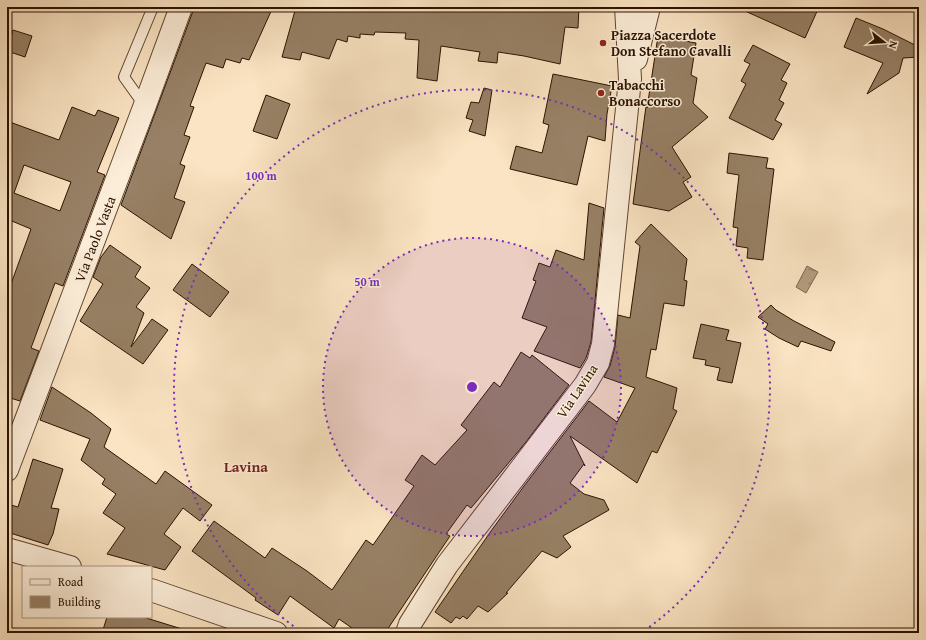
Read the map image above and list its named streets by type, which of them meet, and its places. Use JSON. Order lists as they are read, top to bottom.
{
  "streets": {
    "street": ["Via Paolo Vasta", "Via Lavina"]
  },
  "districts": ["Lavina"],
  "places": ["Piazza Sacerdote Don Stefano Cavalli", "Tabacchi Bonaccorso"],
  "legend": ["Road", "Building"],
  "north": "right",
  "rings": ["100 m", "50 m"]
}
